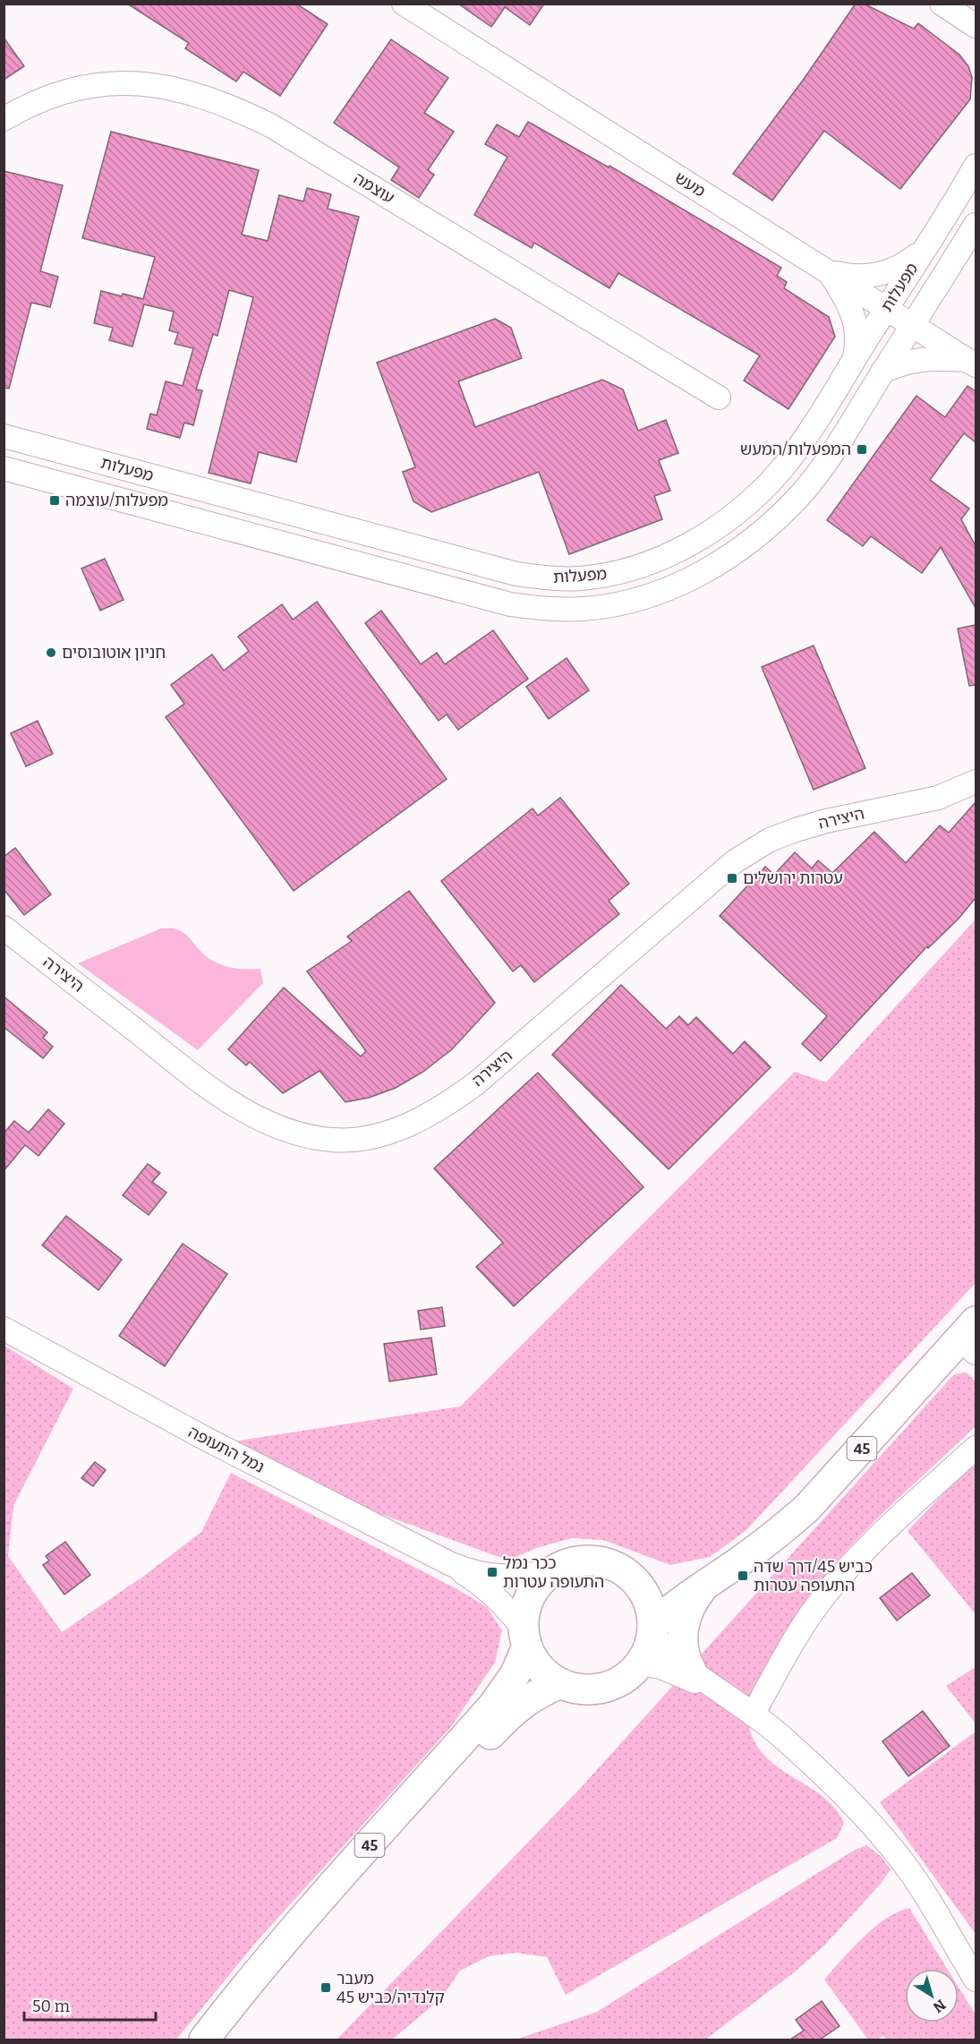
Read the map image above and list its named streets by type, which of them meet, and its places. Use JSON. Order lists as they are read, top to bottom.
{
  "streets": {
    "highway": ["45"],
    "street": [
      "מעש",
      "עוצמה",
      "מפעלות",
      "היצירה",
      "נמל התעופה"
    ]
  },
  "crossings": [
    ["מעש", "מפעלות"],
    ["45", "נמל התעופה"]
  ],
  "places": {
    "transit": [
      "המפעלות/המעש",
      "מפעלות/עוצמה",
      "עטרות ירושלים",
      "ככר נמל התעופה עטרות",
      "כביש 45/דרך שדה התעופה עטרות",
      "מעבר קלנדיה/כביש 45"
    ],
    "other": ["חניון אוטובוסים"]
  },
  "scale_bar": "50 m",
  "north": "bottom right"
}
